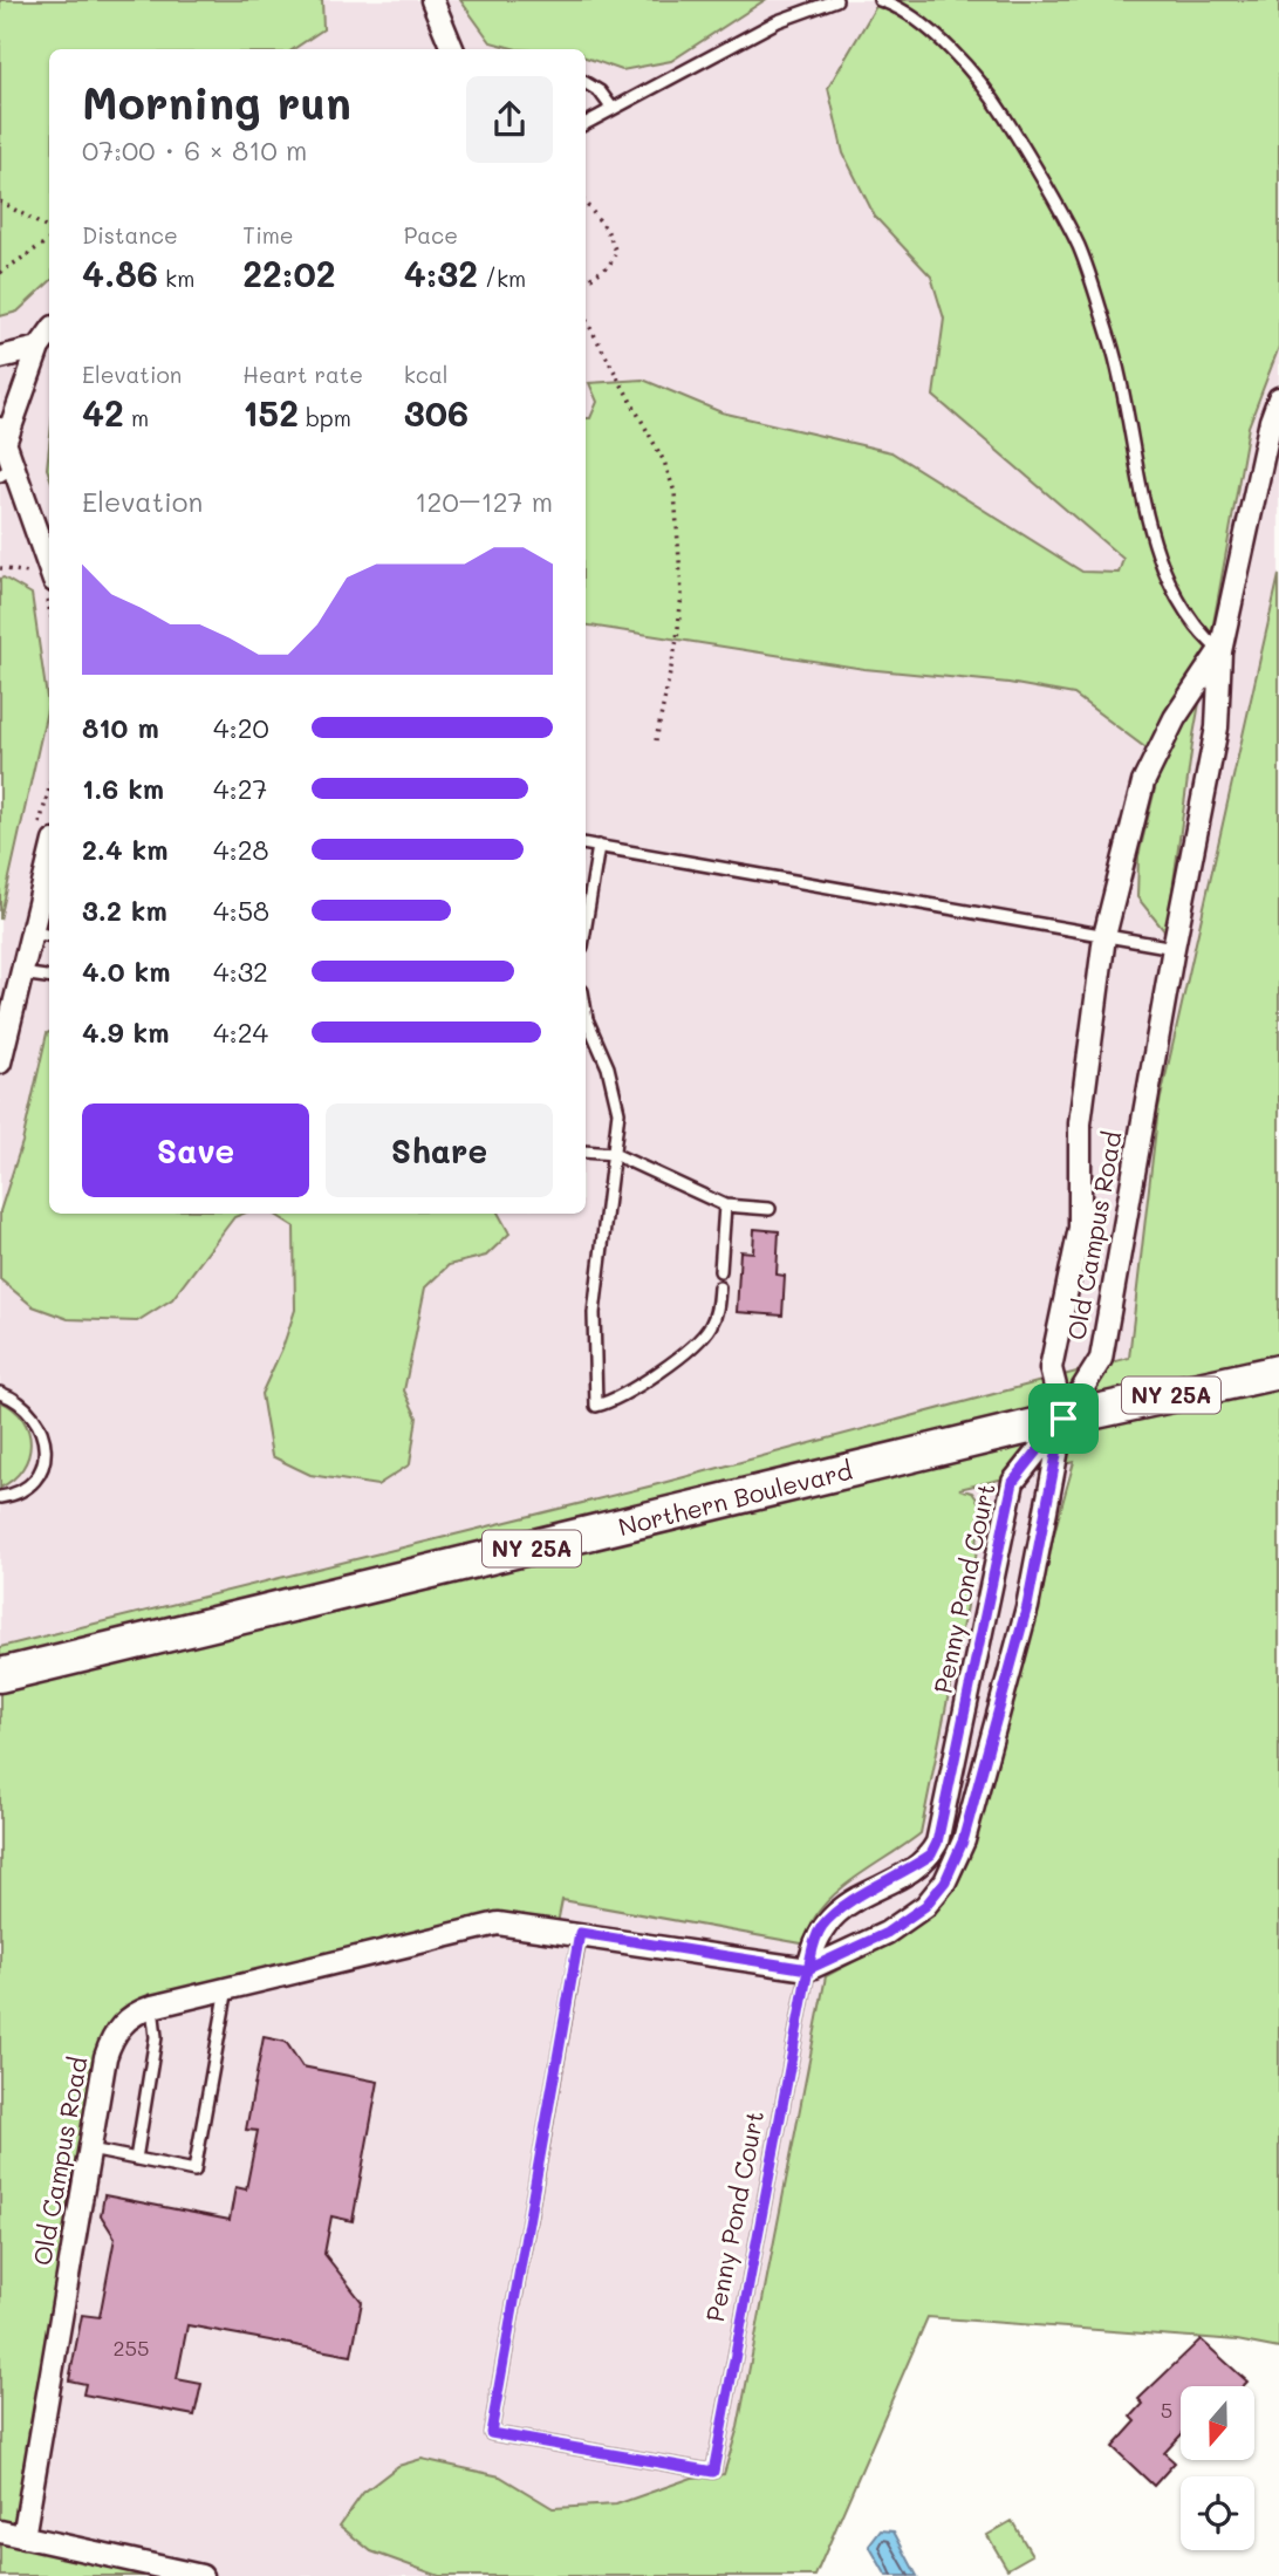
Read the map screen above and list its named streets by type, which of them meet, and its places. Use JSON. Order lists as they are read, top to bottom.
{
  "streets": {
    "main road": ["NY 25A", "Northern Boulevard"],
    "street": ["Old Campus Road", "Penny Pond Court"]
  },
  "crossings": [
    ["Old Campus Road", "Northern Boulevard"],
    ["Old Campus Road", "Penny Pond Court"],
    ["Northern Boulevard", "Penny Pond Court"]
  ],
  "house_numbers": ["255", "5"],
  "north": "bottom",
  "page": {
    "heading": ["Morning run", "07:00 · 6 × 810 m"],
    "stats": [
      ["Distance", "4.86 km"],
      ["Time", "22:02"],
      ["Pace", "4:32 /km"],
      ["Elevation", "42 m"],
      ["Heart rate", "152 bpm"],
      ["kcal", "306"]
    ],
    "chart": ["Elevation", "120–127 m"],
    "list": [
      {
        "name": "810 m",
        "note": "4:20"
      },
      {
        "name": "1.6 km",
        "note": "4:27"
      },
      {
        "name": "2.4 km",
        "note": "4:28"
      },
      {
        "name": "3.2 km",
        "note": "4:58"
      },
      {
        "name": "4.0 km",
        "note": "4:32"
      },
      {
        "name": "4.9 km",
        "note": "4:24"
      }
    ],
    "buttons": ["Save", "Share"]
  }
}
